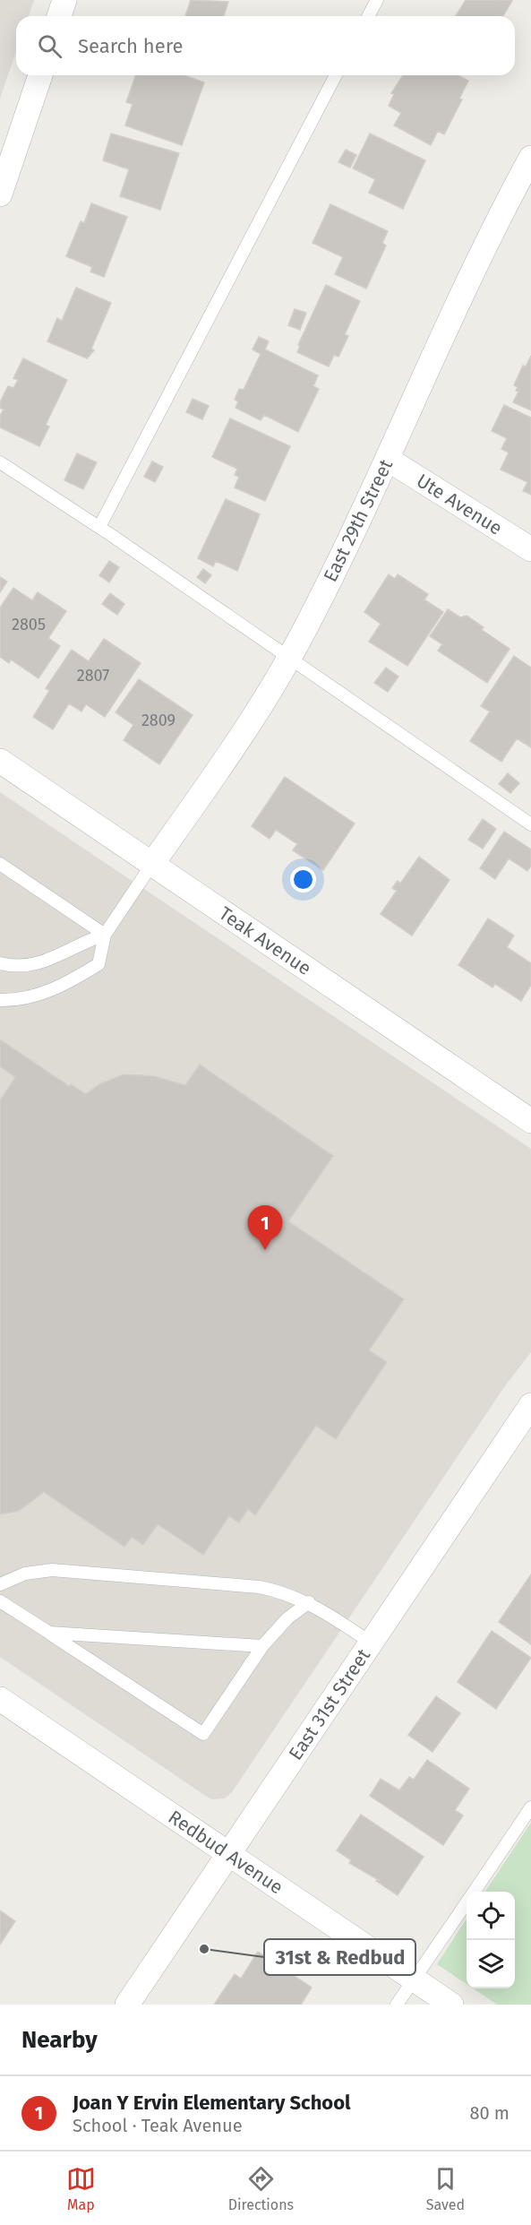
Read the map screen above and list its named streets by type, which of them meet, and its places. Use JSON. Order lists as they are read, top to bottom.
{
  "streets": {
    "street": [
      "Ute Avenue",
      "East 29th Street",
      "Teak Avenue",
      "East 31st Street",
      "Redbud Avenue"
    ]
  },
  "crossings": [
    ["Ute Avenue", "East 29th Street"],
    ["East 29th Street", "Teak Avenue"],
    ["East 31st Street", "Redbud Avenue"]
  ],
  "places": ["31st & Redbud"],
  "house_numbers": ["2805", "2807", "2809"],
  "page": {
    "search": "Search here",
    "pins": "1",
    "heading": "Nearby",
    "list": [
      {
        "mark": "1",
        "name": "Joan Y Ervin Elementary School",
        "note": "School · Teak Avenue",
        "value": "80 m"
      }
    ],
    "nav": ["Map", "Directions", "Saved"]
  }
}
